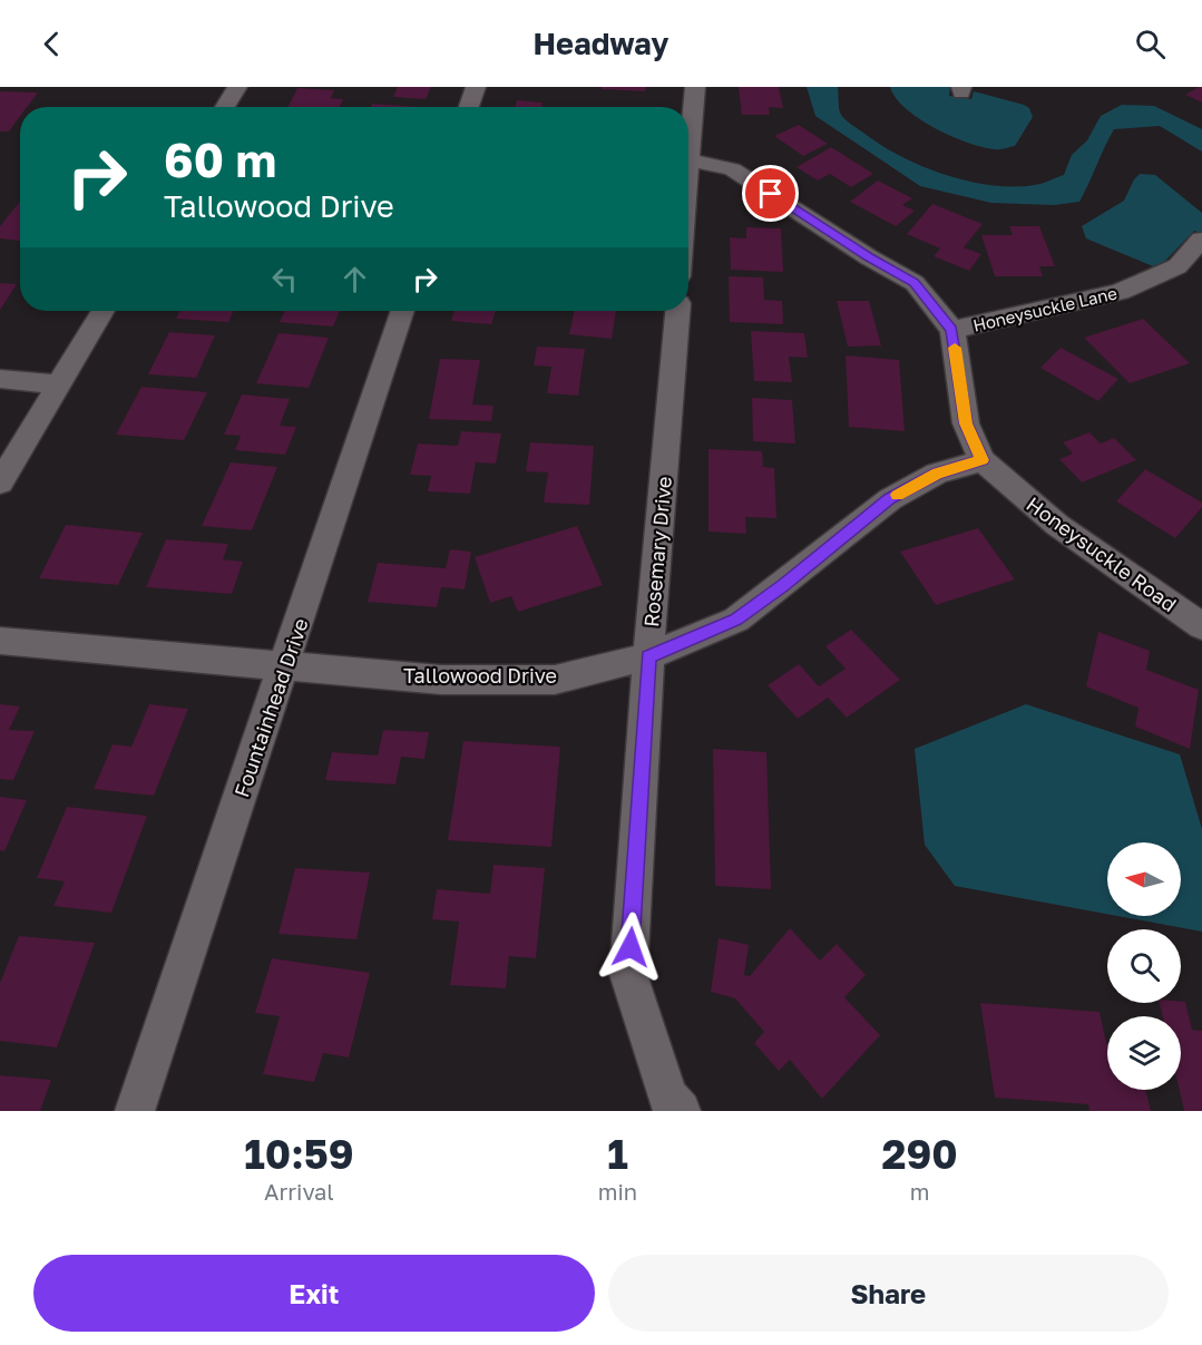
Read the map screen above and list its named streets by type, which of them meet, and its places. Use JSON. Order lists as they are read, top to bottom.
{
  "streets": {
    "street": [
      "Honeysuckle Lane",
      "Rosemary Drive",
      "Honeysuckle Road",
      "Tallowood Drive",
      "Fountainhead Drive"
    ]
  },
  "crossings": [
    ["Honeysuckle Lane", "Honeysuckle Road"],
    ["Rosemary Drive", "Tallowood Drive"],
    ["Honeysuckle Road", "Tallowood Drive"],
    ["Tallowood Drive", "Fountainhead Drive"]
  ],
  "north": "left",
  "page": {
    "header": "Headway",
    "turn": ["60 m", "Tallowood Drive"],
    "eta": [
      "10:59",
      "Arrival",
      "1",
      "min",
      "290",
      "m"
    ],
    "buttons": ["Exit", "Share"]
  }
}
